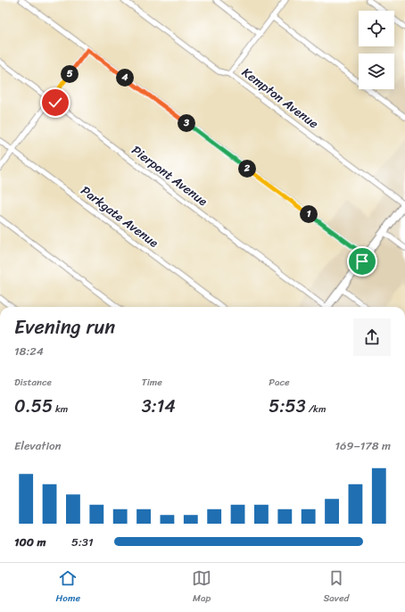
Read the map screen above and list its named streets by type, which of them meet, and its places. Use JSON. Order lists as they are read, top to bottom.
{
  "streets": {
    "street": ["Kempton Avenue", "Pierpont Avenue", "Parkgate Avenue"]
  },
  "page": {
    "pins": [
      "5",
      "4",
      "3",
      "2",
      "1"
    ],
    "heading": ["Evening run", "18:24"],
    "stats": [
      ["Distance", "0.55 km"],
      ["Time", "3:14"],
      ["Pace", "5:53 /km"]
    ],
    "chart": ["Elevation", "169–178 m"],
    "list": [
      {
        "name": "100 m",
        "note": "5:31"
      }
    ],
    "tabs": ["Home", "Map", "Saved"]
  }
}
